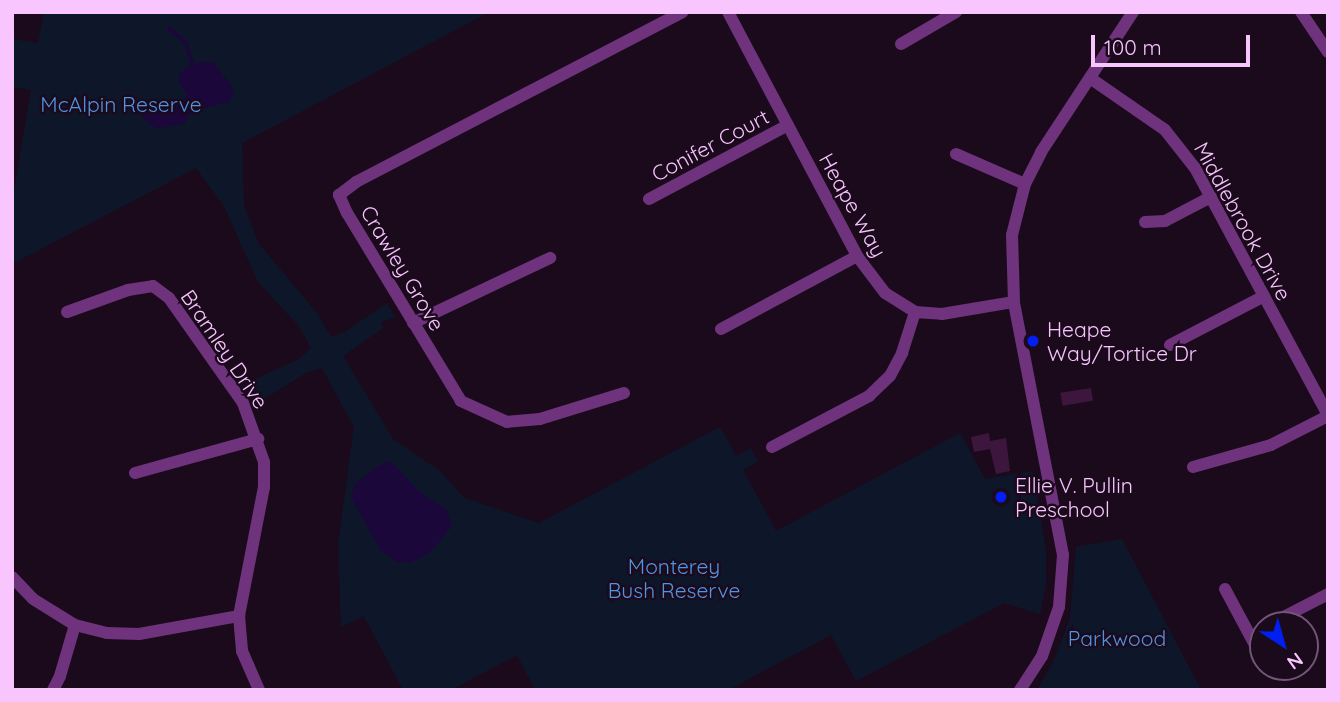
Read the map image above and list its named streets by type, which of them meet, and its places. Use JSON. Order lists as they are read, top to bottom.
{
  "streets": {
    "street": [
      "Conifer Court",
      "Heape Way",
      "Middlebrook Drive",
      "Crawley Grove",
      "Bramley Drive"
    ]
  },
  "crossings": [
    ["Conifer Court", "Heape Way"]
  ],
  "parks": ["McAlpin Reserve", "Monterey Bush Reserve", "Parkwood"],
  "places": ["Heape Way/Tortice Dr", "Ellie V. Pullin Preschool"],
  "scale_bar": "100 m",
  "north": "bottom right"
}
